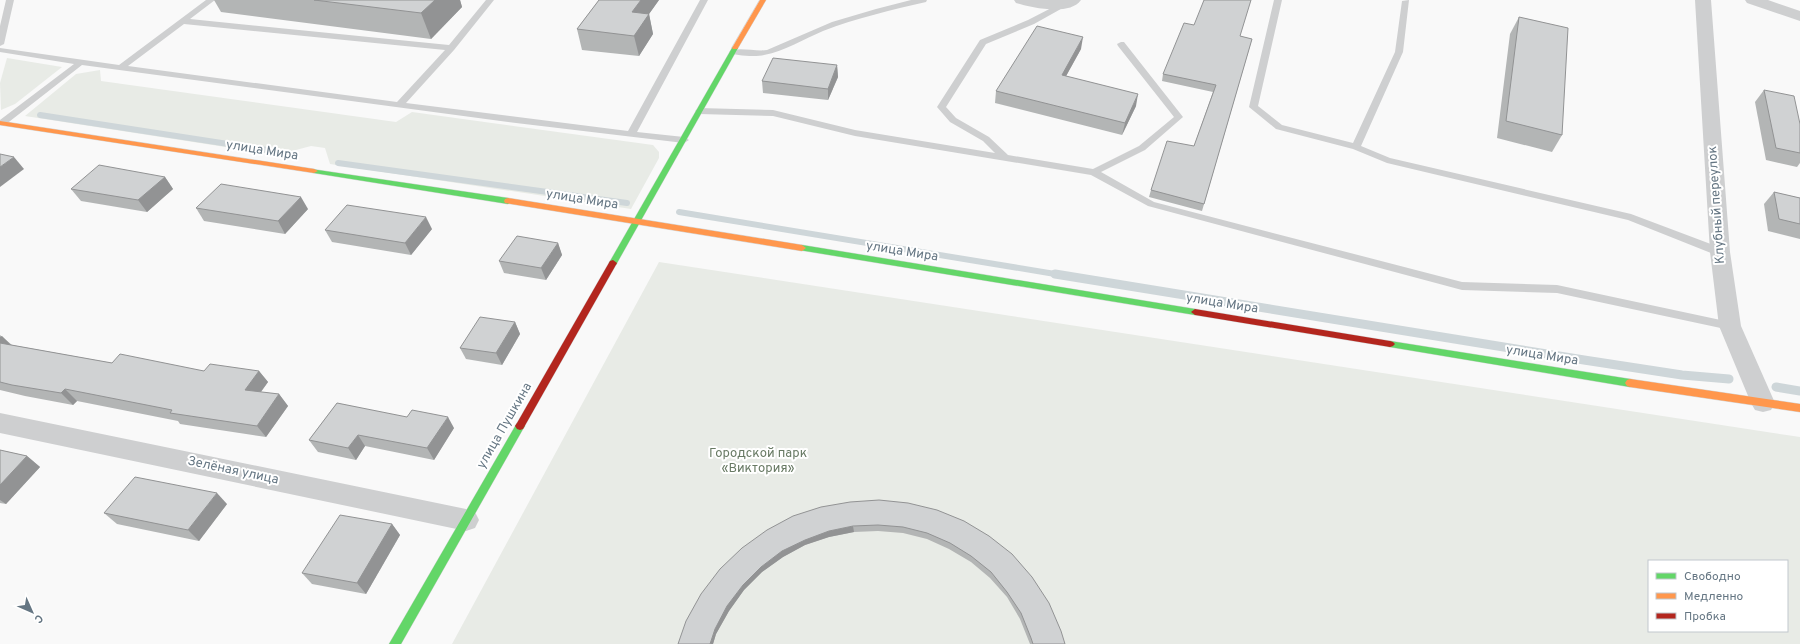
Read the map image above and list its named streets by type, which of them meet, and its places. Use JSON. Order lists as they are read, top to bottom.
{
  "streets": {
    "main road": ["улица Мира", "улица Пушкина"],
    "street": ["Клубный переулок", "Зелёная улица"]
  },
  "crossings": [
    ["улица Мира", "Клубный переулок"],
    ["улица Мира", "улица Пушкина"],
    ["улица Пушкина", "Зелёная улица"]
  ],
  "parks": ["Городской парк «Виктория»"],
  "legend": ["Свободно", "Медленно", "Пробка"],
  "north": "bottom right"
}
